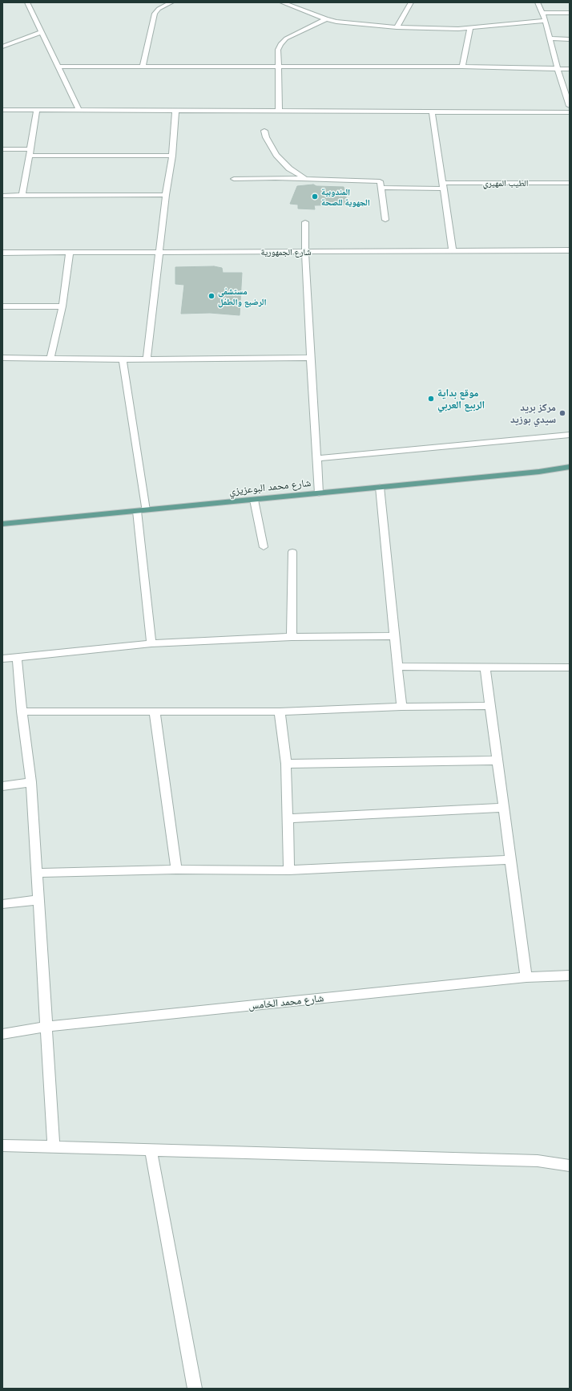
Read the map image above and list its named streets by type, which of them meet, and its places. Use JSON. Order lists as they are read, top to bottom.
{
  "streets": {
    "main road": ["شارع محمد البوعزيزي"],
    "street": ["الطيب المهيري", "شارع الجمهورية", "شارع محمد الخامس"]
  },
  "places": [
    "المندوبية الجهوية للصحة",
    "مستشفى الرضيع والطفل",
    "موقع بداية الربيع العربي",
    "مركز بريد سيدي بوزيد"
  ]
}
